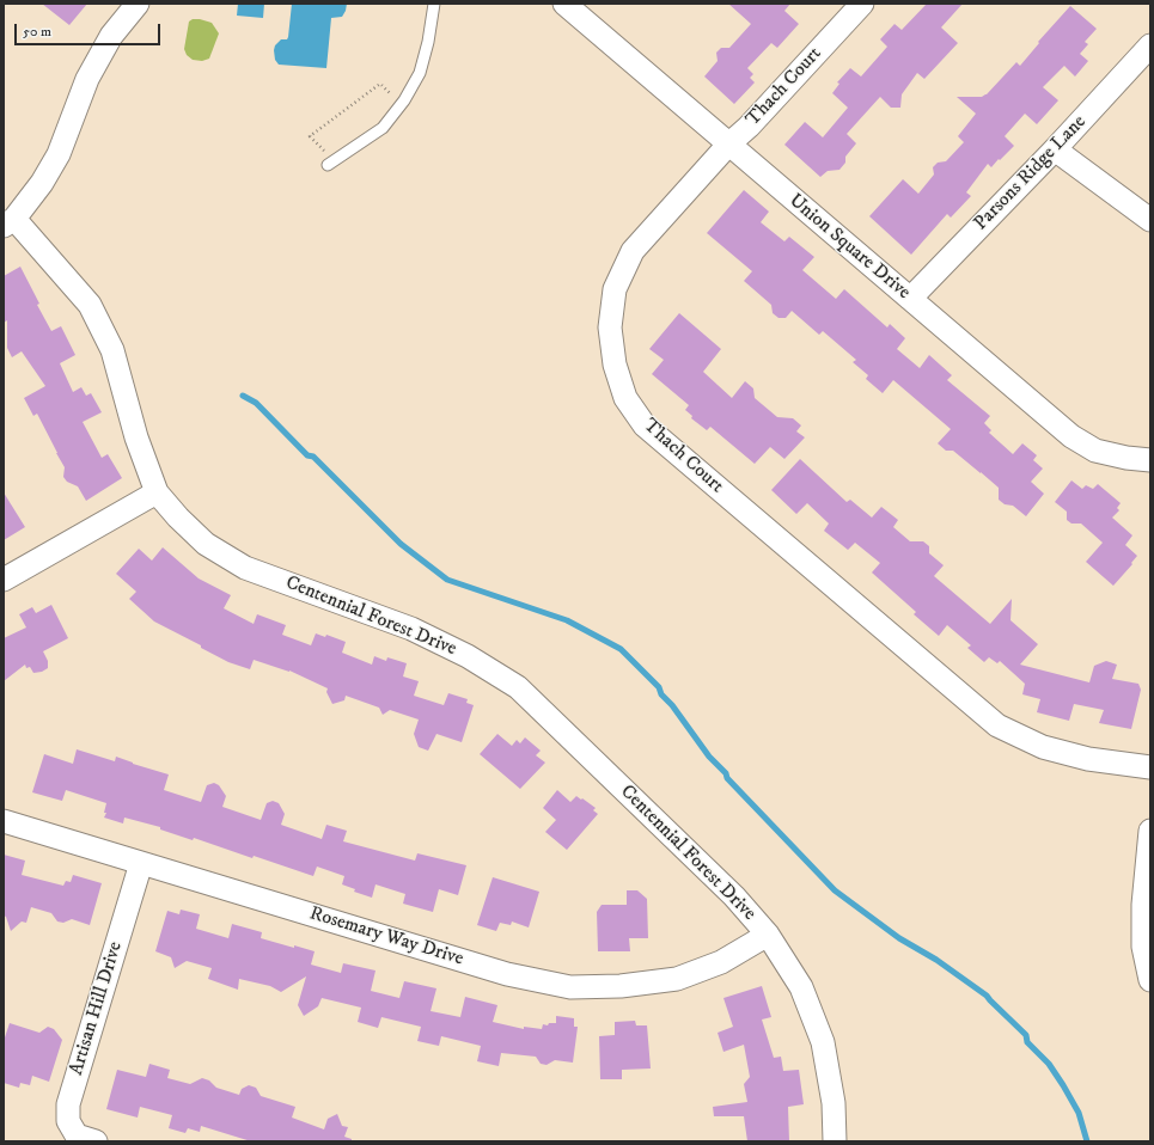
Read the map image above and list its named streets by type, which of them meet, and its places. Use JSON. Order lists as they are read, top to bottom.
{
  "streets": {
    "street": [
      "Thach Court",
      "Parsons Ridge Lane",
      "Union Square Drive",
      "Centennial Forest Drive",
      "Rosemary Way Drive",
      "Artisan Hill Drive"
    ]
  },
  "crossings": [
    ["Thach Court", "Union Square Drive"],
    ["Parsons Ridge Lane", "Union Square Drive"],
    ["Centennial Forest Drive", "Rosemary Way Drive"],
    ["Rosemary Way Drive", "Artisan Hill Drive"]
  ],
  "scale_bar": "50 m"
}
